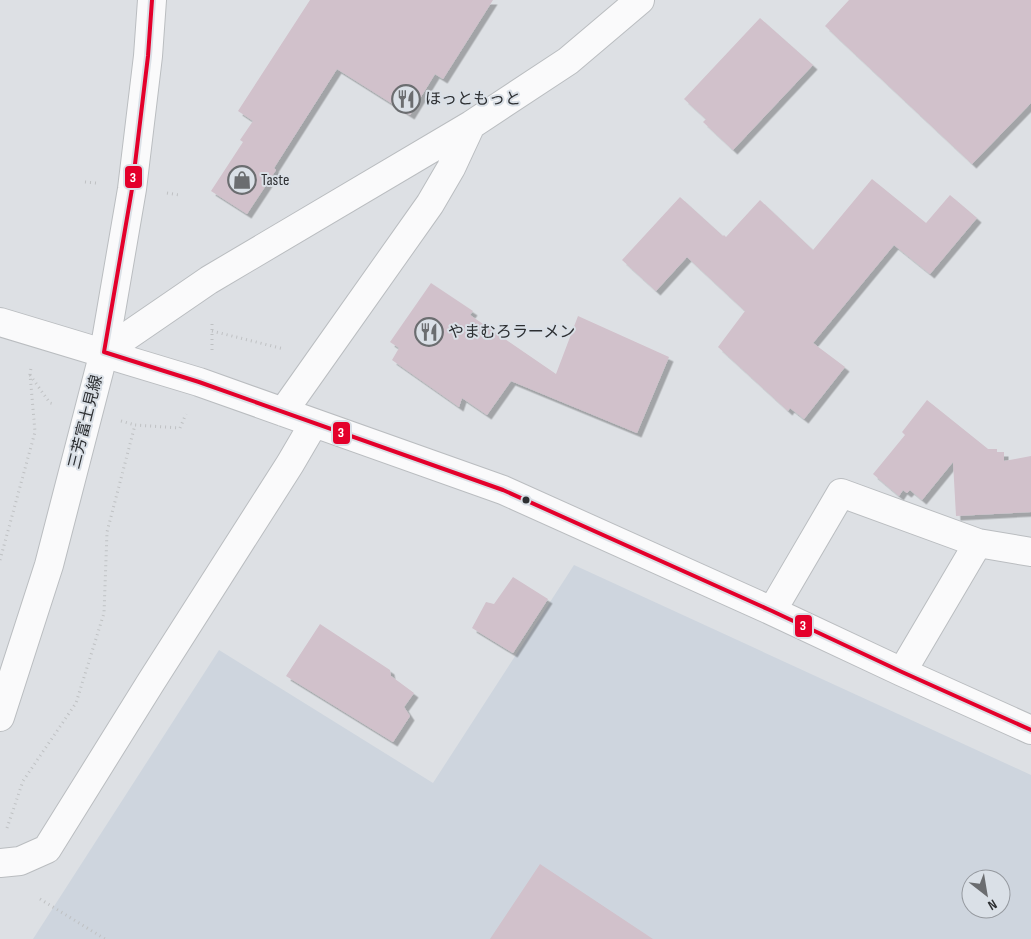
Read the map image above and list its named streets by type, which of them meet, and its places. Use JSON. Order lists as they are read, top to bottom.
{
  "streets": {
    "street": ["三芳富士見線"]
  },
  "places": {
    "restaurant": ["ほっともっと", "やまむろラーメン"],
    "shop": ["Taste"]
  },
  "lines": ["transit line 3"],
  "north": "bottom right"
}
